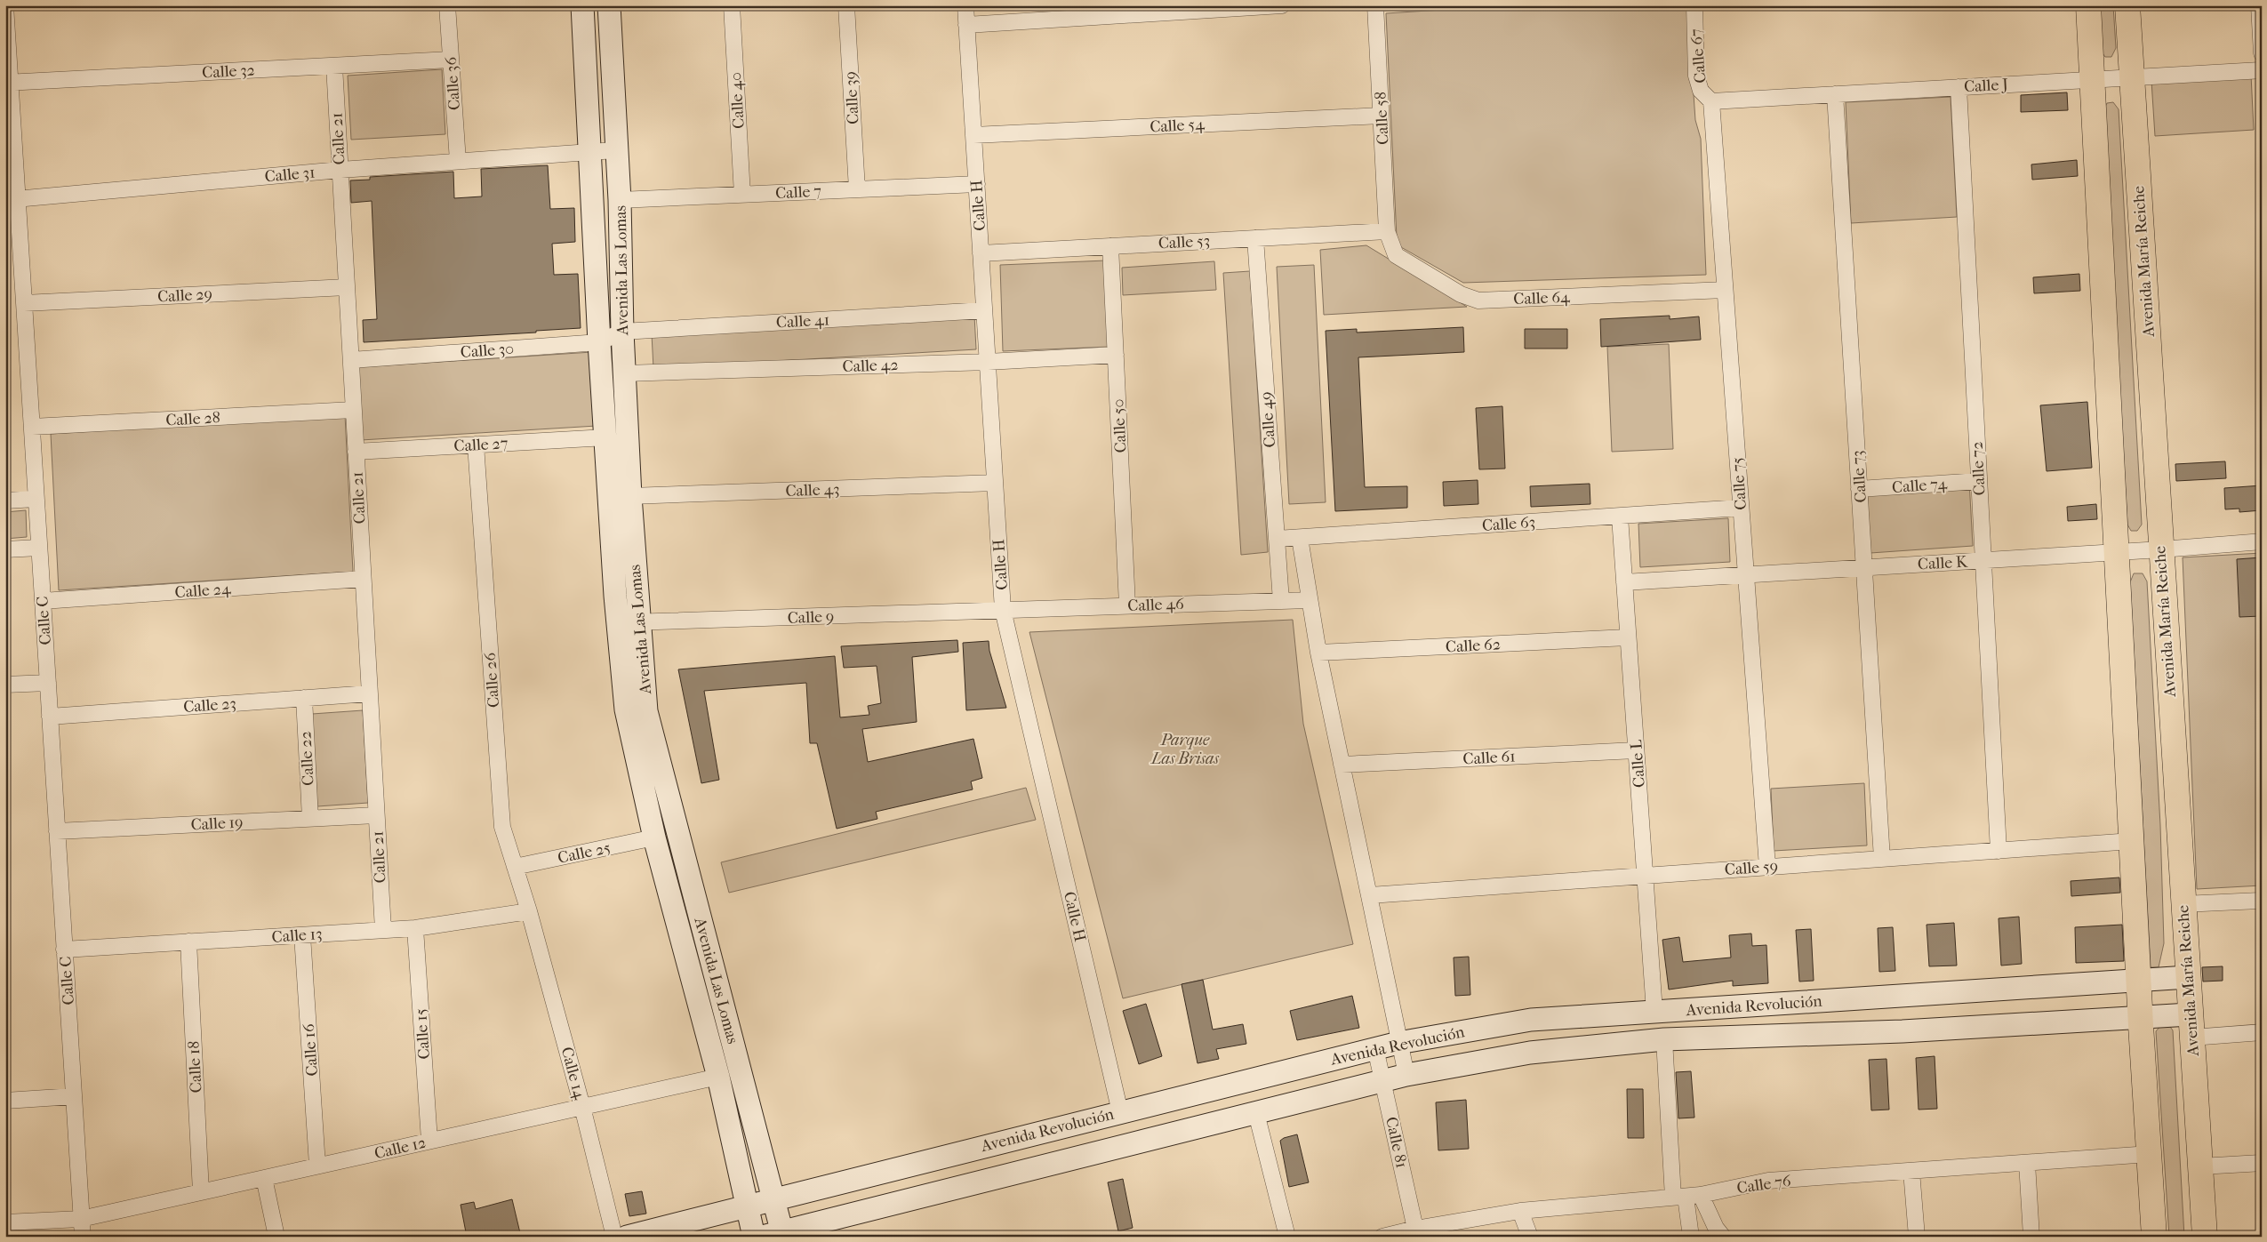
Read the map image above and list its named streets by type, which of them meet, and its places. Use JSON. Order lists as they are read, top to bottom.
{
  "streets": {
    "main road": ["Avenida María Reiche"],
    "street": [
      "Calle 67",
      "Calle 32",
      "Calle 36",
      "Calle J",
      "Calle 39",
      "Calle 40",
      "Calle 58",
      "Calle 54",
      "Calle 21",
      "Calle 31",
      "Calle 7",
      "Calle H",
      "Calle 53",
      "Avenida Las Lomas",
      "Calle 29",
      "Calle 64",
      "Calle 41",
      "Calle 30",
      "Calle 42",
      "Calle 28",
      "Calle 49",
      "Calle 50",
      "Calle 27",
      "Calle 72",
      "Calle 73",
      "Calle 75",
      "Calle 74",
      "Calle 43",
      "Calle 63",
      "Calle K",
      "Calle 24",
      "Calle 46",
      "Calle 9",
      "Calle C",
      "Calle 62",
      "Calle 26",
      "Calle 23",
      "Calle 61",
      "Calle 22",
      "Calle L",
      "Calle 19",
      "Calle 25",
      "Calle 59",
      "Calle 13",
      "Avenida Revolución",
      "Calle 15",
      "Calle 16",
      "Calle 18",
      "Calle 14",
      "Calle 81",
      "Calle 12",
      "Calle 76"
    ]
  },
  "crossings": [
    ["Calle 67", "Calle J"],
    ["Calle 67", "Calle 75"],
    ["Calle 32", "Calle 36"],
    ["Calle 32", "Calle 21"],
    ["Calle 32", "Calle C"],
    ["Calle 36", "Calle 31"],
    ["Calle J", "Avenida María Reiche"],
    ["Calle J", "Calle 72"],
    ["Calle J", "Calle 73"],
    ["Calle J", "Calle 75"],
    ["Calle 39", "Calle 7"],
    ["Calle 40", "Calle 7"],
    ["Calle 58", "Calle 54"],
    ["Calle 58", "Calle 53"],
    ["Calle 58", "Calle 64"],
    ["Calle 54", "Calle H"],
    ["Calle 21", "Calle 31"],
    ["Calle 21", "Calle 29"],
    ["Calle 21", "Calle 30"],
    ["Calle 21", "Calle 28"],
    ["Calle 21", "Calle 27"],
    ["Calle 21", "Calle 24"],
    ["Calle 21", "Calle 23"],
    ["Calle 21", "Calle 19"],
    ["Calle 21", "Calle 13"],
    ["Calle 31", "Avenida Las Lomas"],
    ["Calle 31", "Calle C"],
    ["Calle 7", "Calle H"],
    ["Calle 7", "Avenida Las Lomas"],
    ["Calle H", "Calle 53"],
    ["Calle H", "Calle 41"],
    ["Calle H", "Calle 42"],
    ["Calle H", "Calle 43"],
    ["Calle H", "Calle 46"],
    ["Calle H", "Calle 9"],
    ["Calle H", "Avenida Revolución"],
    ["Calle 53", "Calle 64"],
    ["Calle 53", "Calle 49"],
    ["Calle 53", "Calle 50"],
    ["Avenida María Reiche", "Calle K"],
    ["Avenida María Reiche", "Avenida Revolución"],
    ["Avenida Las Lomas", "Calle 41"],
    ["Avenida Las Lomas", "Calle 30"],
    ["Avenida Las Lomas", "Calle 42"],
    ["Avenida Las Lomas", "Calle 27"],
    ["Avenida Las Lomas", "Calle 43"],
    ["Avenida Las Lomas", "Calle 9"],
    ["Avenida Las Lomas", "Calle 25"],
    ["Avenida Las Lomas", "Avenida Revolución"],
    ["Avenida Las Lomas", "Calle 12"],
    ["Calle 29", "Calle C"],
    ["Calle 64", "Calle 75"],
    ["Calle 41", "Calle 30"],
    ["Calle 42", "Calle 50"],
    ["Calle 28", "Calle C"],
    ["Calle 49", "Calle 63"],
    ["Calle 49", "Calle 46"],
    ["Calle 50", "Calle 46"],
    ["Calle 27", "Calle 26"],
    ["Calle 72", "Calle 74"],
    ["Calle 72", "Calle K"],
    ["Calle 72", "Calle 59"],
    ["Calle 73", "Calle 74"],
    ["Calle 73", "Calle K"],
    ["Calle 73", "Calle 59"],
    ["Calle 75", "Calle 63"],
    ["Calle 75", "Calle K"],
    ["Calle 75", "Calle 59"],
    ["Calle 63", "Calle L"],
    ["Calle K", "Calle L"],
    ["Calle 24", "Calle C"],
    ["Calle 46", "Calle 9"],
    ["Calle C", "Calle 23"],
    ["Calle C", "Calle 19"],
    ["Calle C", "Calle 13"],
    ["Calle C", "Calle 12"],
    ["Calle 62", "Calle L"],
    ["Calle 26", "Calle 25"],
    ["Calle 26", "Calle 13"],
    ["Calle 26", "Calle 14"],
    ["Calle 23", "Calle 22"],
    ["Calle 61", "Calle L"],
    ["Calle 22", "Calle 19"],
    ["Calle L", "Calle 59"],
    ["Calle L", "Avenida Revolución"],
    ["Calle 13", "Calle 15"],
    ["Calle 13", "Calle 16"],
    ["Calle 13", "Calle 18"],
    ["Calle 13", "Calle 14"],
    ["Avenida Revolución", "Calle 81"],
    ["Calle 15", "Calle 12"],
    ["Calle 16", "Calle 12"],
    ["Calle 18", "Calle 12"],
    ["Calle 14", "Calle 12"],
    ["Calle 81", "Calle 76"]
  ],
  "parks": ["Parque Las Brisas"]
}
